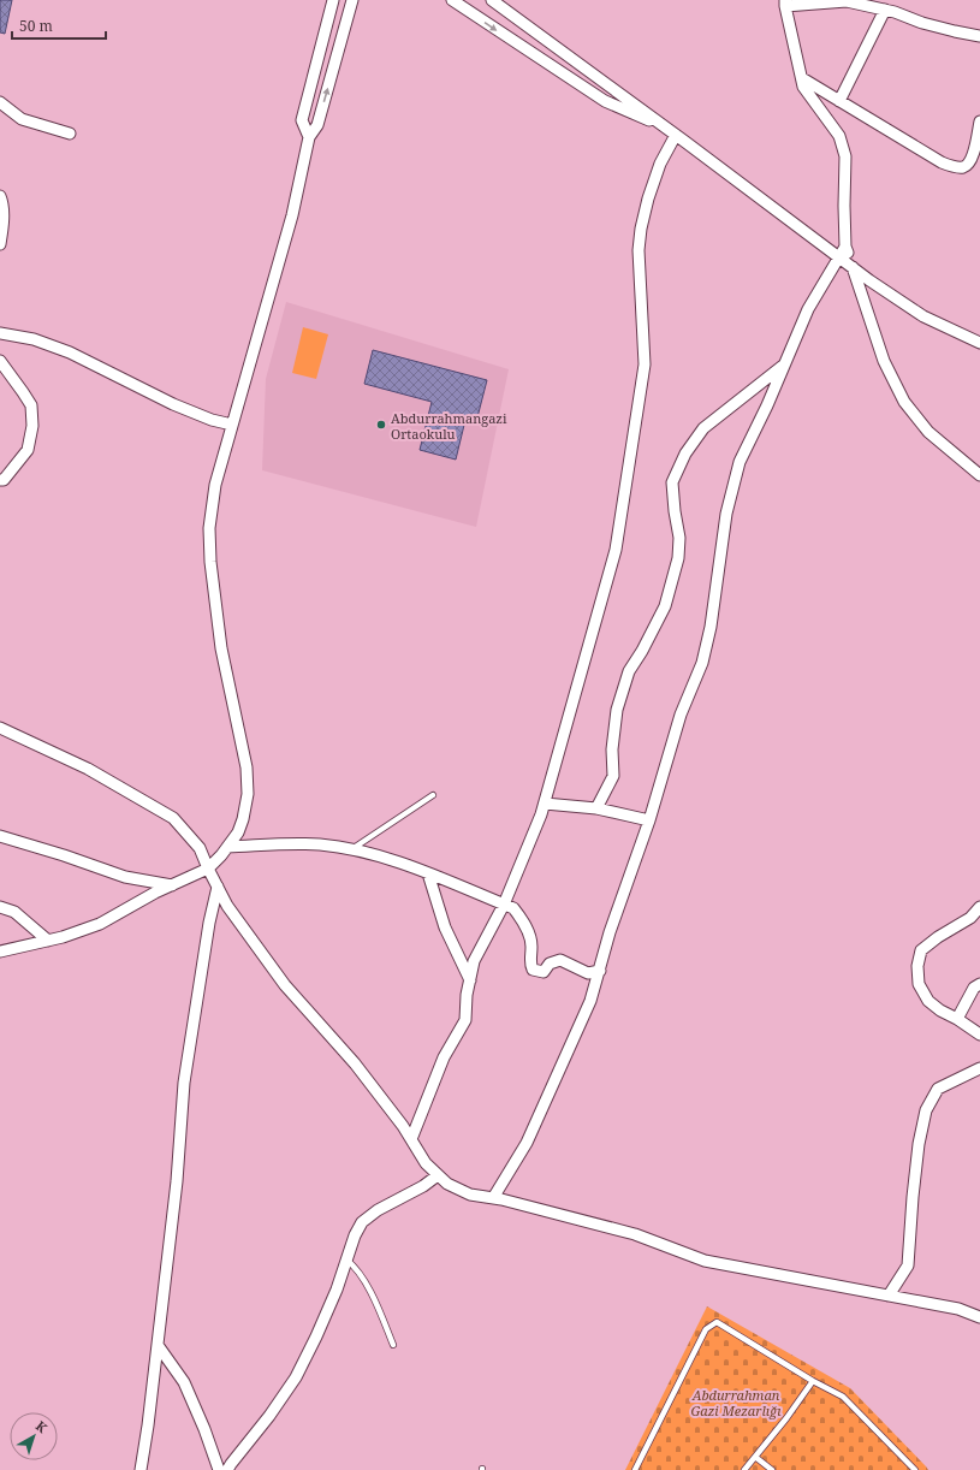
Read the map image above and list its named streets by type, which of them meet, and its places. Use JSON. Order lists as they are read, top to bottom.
{
  "parks": ["Abdurrahman Gazi Mezarlığı"],
  "places": ["Abdurrahmangazi Ortaokulu"],
  "scale_bar": "50 m",
  "north": "top right"
}
